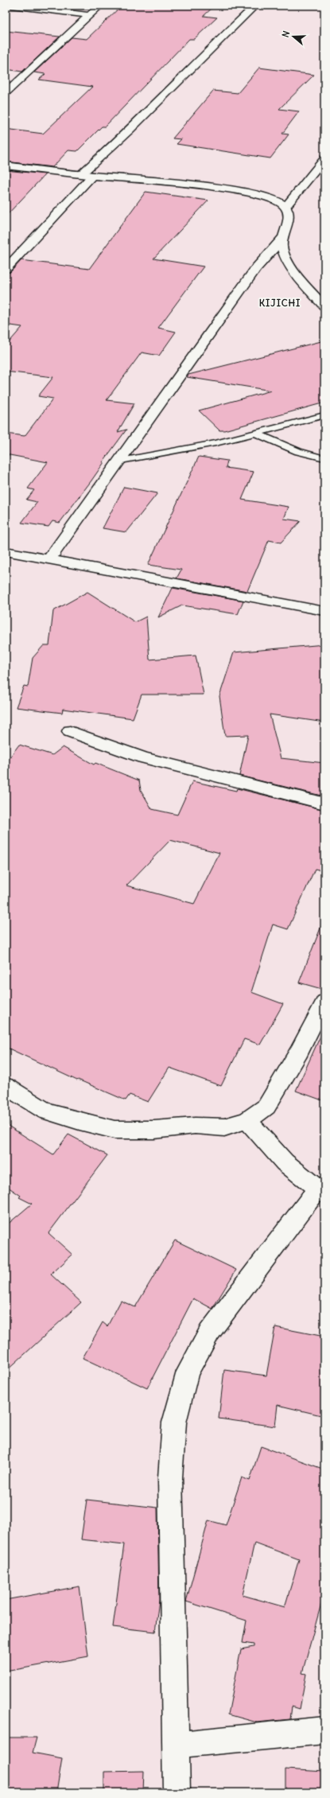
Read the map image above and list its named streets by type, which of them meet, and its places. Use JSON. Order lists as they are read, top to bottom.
{
  "districts": ["KIJICHI"],
  "north": "left"
}
